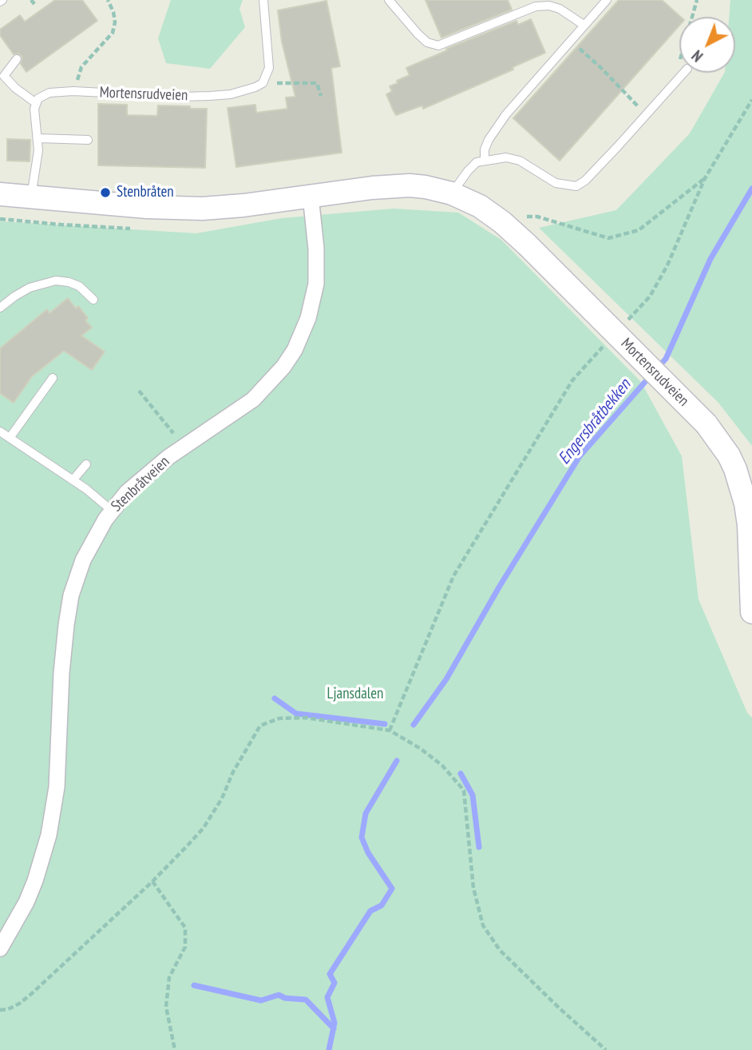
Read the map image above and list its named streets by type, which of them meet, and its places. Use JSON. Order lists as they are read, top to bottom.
{
  "streets": {
    "street": ["Mortensrudveien", "Stenbråtveien"]
  },
  "crossings": [
    ["Mortensrudveien", "Stenbråtveien"]
  ],
  "water": ["Engersbråtbekken"],
  "parks": ["Ljansdalen"],
  "places": ["Stenbråten"],
  "north": "bottom left"
}
